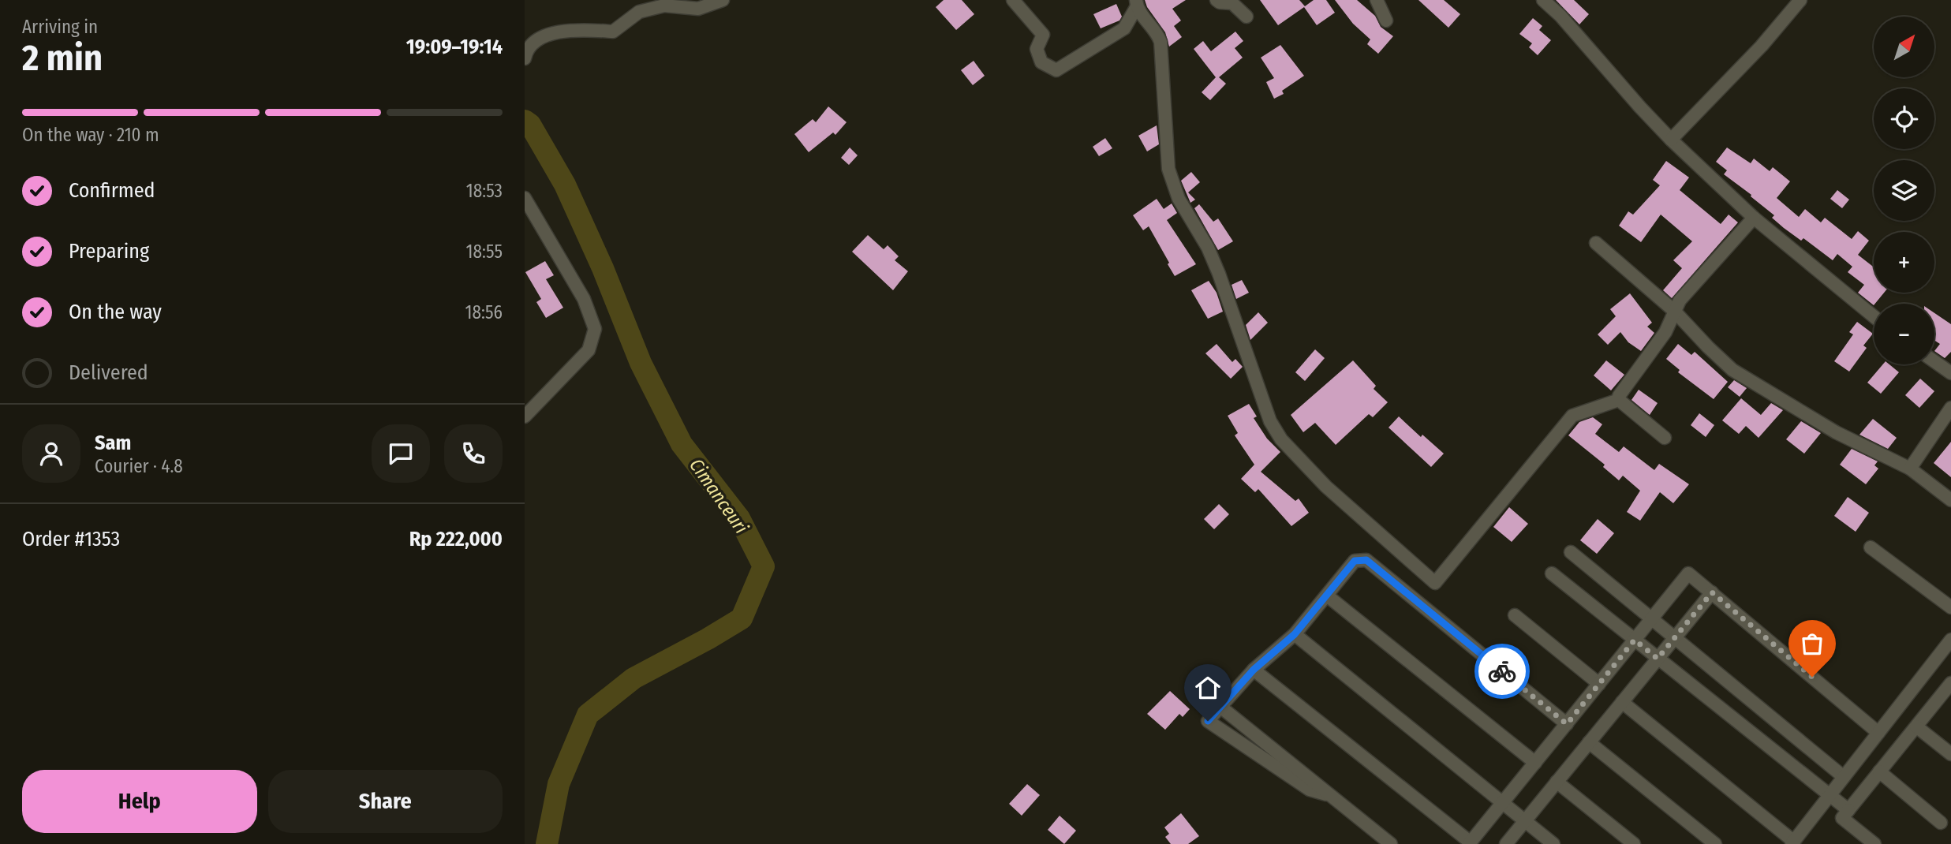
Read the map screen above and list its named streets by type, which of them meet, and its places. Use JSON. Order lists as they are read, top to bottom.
{
  "water": ["Cimanceuri"],
  "north": "top right",
  "page": {
    "heading": ["2 min", "Arriving in", "19:09–19:14"],
    "panel": [
      "Sam",
      "Courier · 4.8",
      "Order #1353",
      "Rp 222,000"
    ],
    "map_buttons": ["+", "−"],
    "bar": "On the way · 210 m",
    "list": [
      ["Confirmed", "18:53"],
      ["Preparing", "18:55"],
      ["On the way", "18:56"],
      "Delivered"
    ],
    "buttons": ["Help", "Share"]
  }
}
